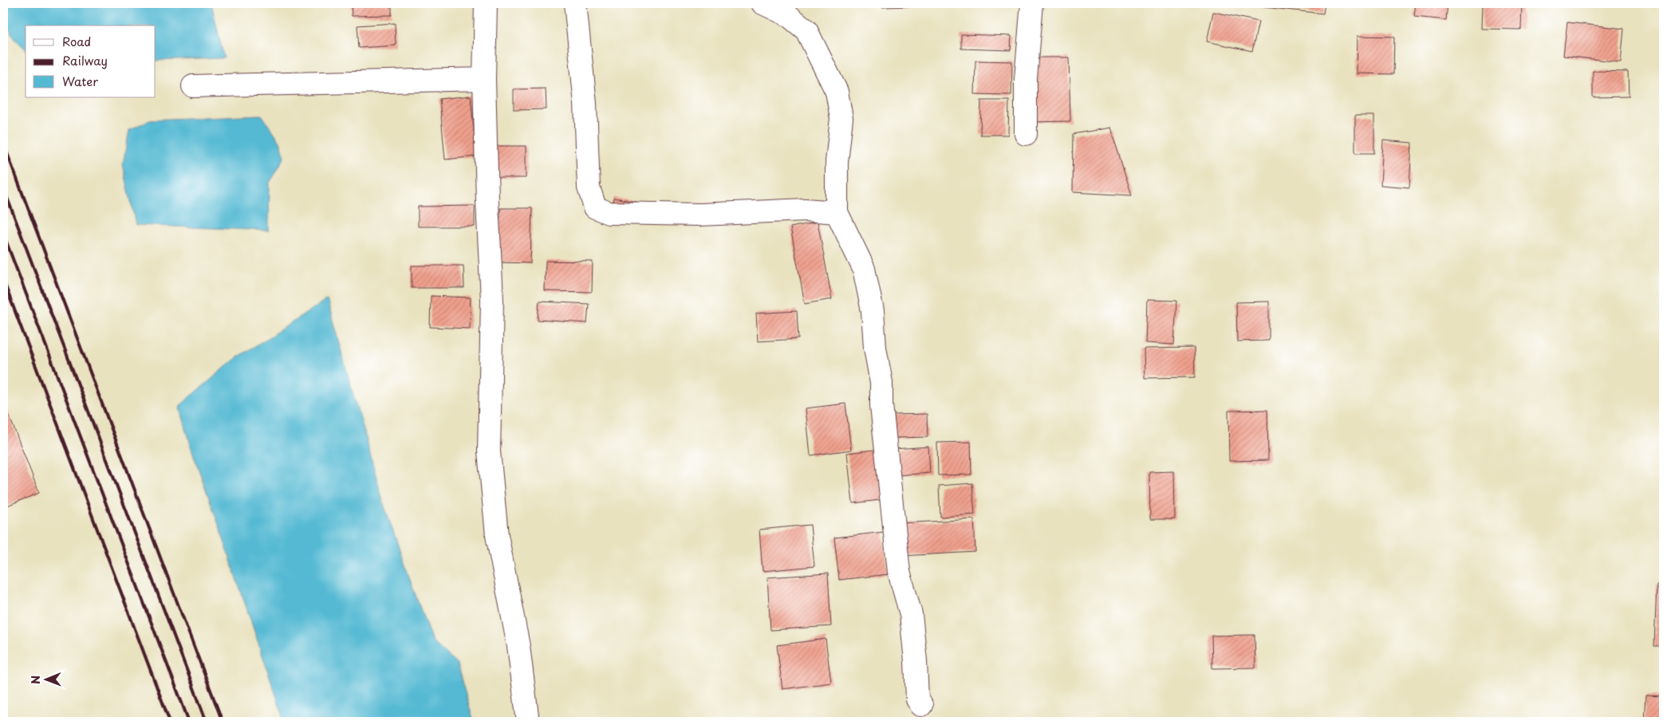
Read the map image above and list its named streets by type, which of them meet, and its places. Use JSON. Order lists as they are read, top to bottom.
{
  "legend": ["Road", "Railway", "Water"],
  "north": "left"
}
